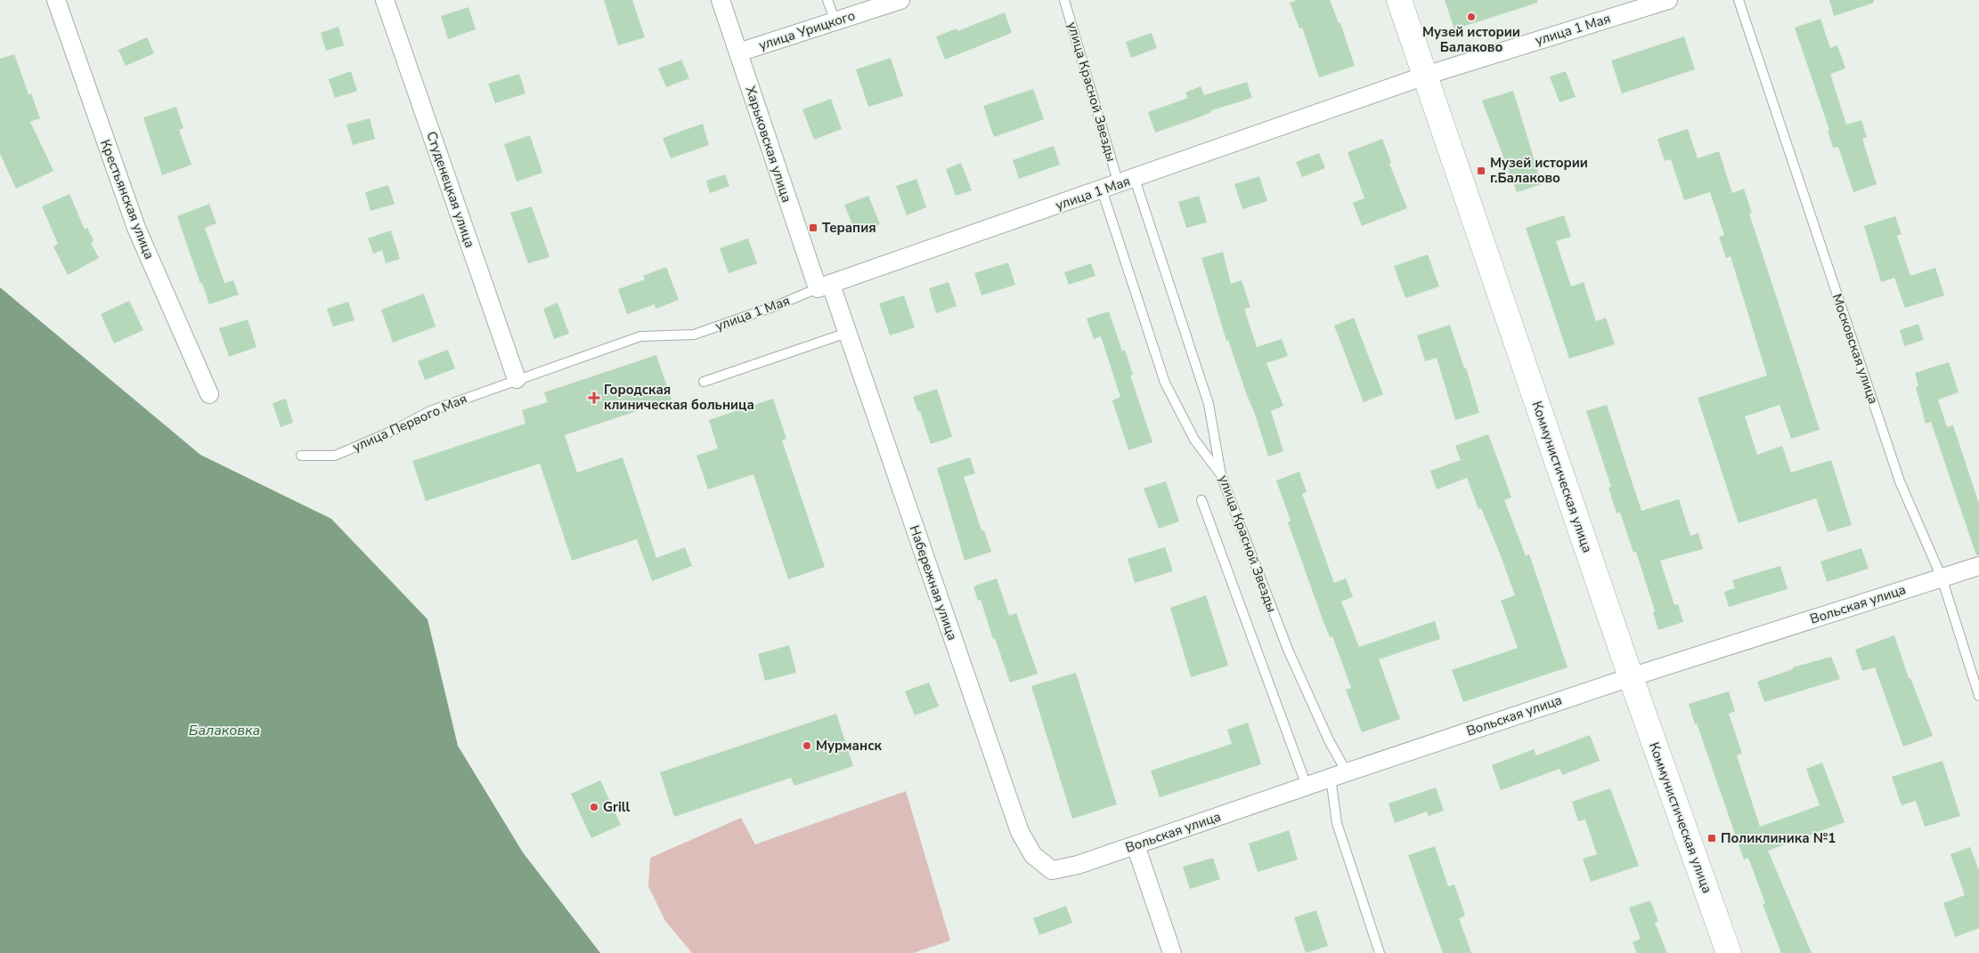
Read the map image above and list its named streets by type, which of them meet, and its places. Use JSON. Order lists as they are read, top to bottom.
{
  "streets": {
    "main road": ["Коммунистическая улица"],
    "street": [
      "улица 1 Мая",
      "улица Урицкого",
      "Харьковская улица",
      "Студенецкая улица",
      "Крестьянская улица",
      "Набережная улица",
      "Вольская улица"
    ],
    "lane": ["улица Красной Звезды", "Московская улица", "улица Первого Мая"]
  },
  "crossings": [
    ["улица 1 Мая", "улица Красной Звезды"],
    ["улица 1 Мая", "Харьковская улица"],
    ["улица 1 Мая", "Студенецкая улица"],
    ["улица 1 Мая", "улица Первого Мая"],
    ["улица 1 Мая", "Коммунистическая улица"],
    ["улица 1 Мая", "Набережная улица"],
    ["улица Урицкого", "Харьковская улица"],
    ["улица Красной Звезды", "Вольская улица"],
    ["Харьковская улица", "Набережная улица"],
    ["Студенецкая улица", "улица Первого Мая"],
    ["Московская улица", "Вольская улица"],
    ["Коммунистическая улица", "Вольская улица"],
    ["Набережная улица", "Вольская улица"]
  ],
  "water": ["Балаковка"],
  "places": {
    "other": ["Музей истории Балаково", "Мурманск", "Grill"],
    "transit": ["Музей истории г.Балаково", "Терапия", "Поликлиника №1"],
    "health": ["Городская клиническая больница"]
  }
}
